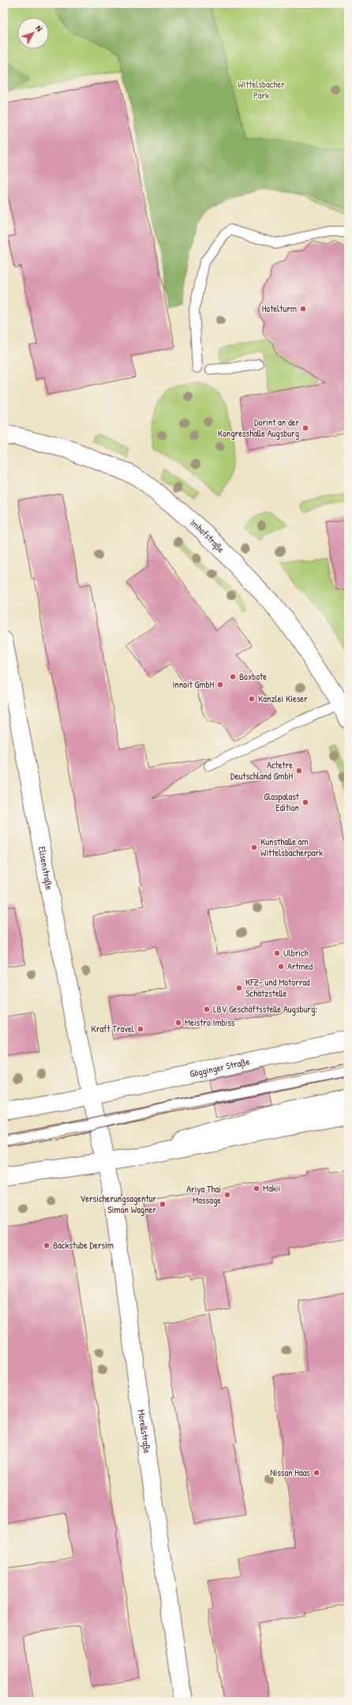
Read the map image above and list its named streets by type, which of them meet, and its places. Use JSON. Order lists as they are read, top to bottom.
{
  "streets": {
    "street": [
      "Imhofstraße",
      "Elisenstraße",
      "Gögginger Straße",
      "Morellstraße"
    ]
  },
  "crossings": [
    ["Elisenstraße", "Gögginger Straße"]
  ],
  "parks": ["Wittelsbacher Park"],
  "places": [
    "Hotelturm",
    "Dorint an der Kongresshalle Augsburg",
    "Boxbote",
    "Innoit GmbH",
    "Kanzlei Kieser",
    "Actetre Deutschland GmbH",
    "Glaspalast Edition",
    "Kunsthalle am Wittelsbacherpark",
    "Ulbrich",
    "Artmed",
    "KFZ- und Motorrad Schätzstelle",
    "LBV Geschäftsstelle Augsburg:",
    "Meistro Imbiss",
    "Kraft Travel",
    "Makii",
    "Ariya Thai Massage",
    "Versicherungsagentur Simon Wagner",
    "Backstube Dersim",
    "Nissan Haas"
  ],
  "north": "top right"
}
